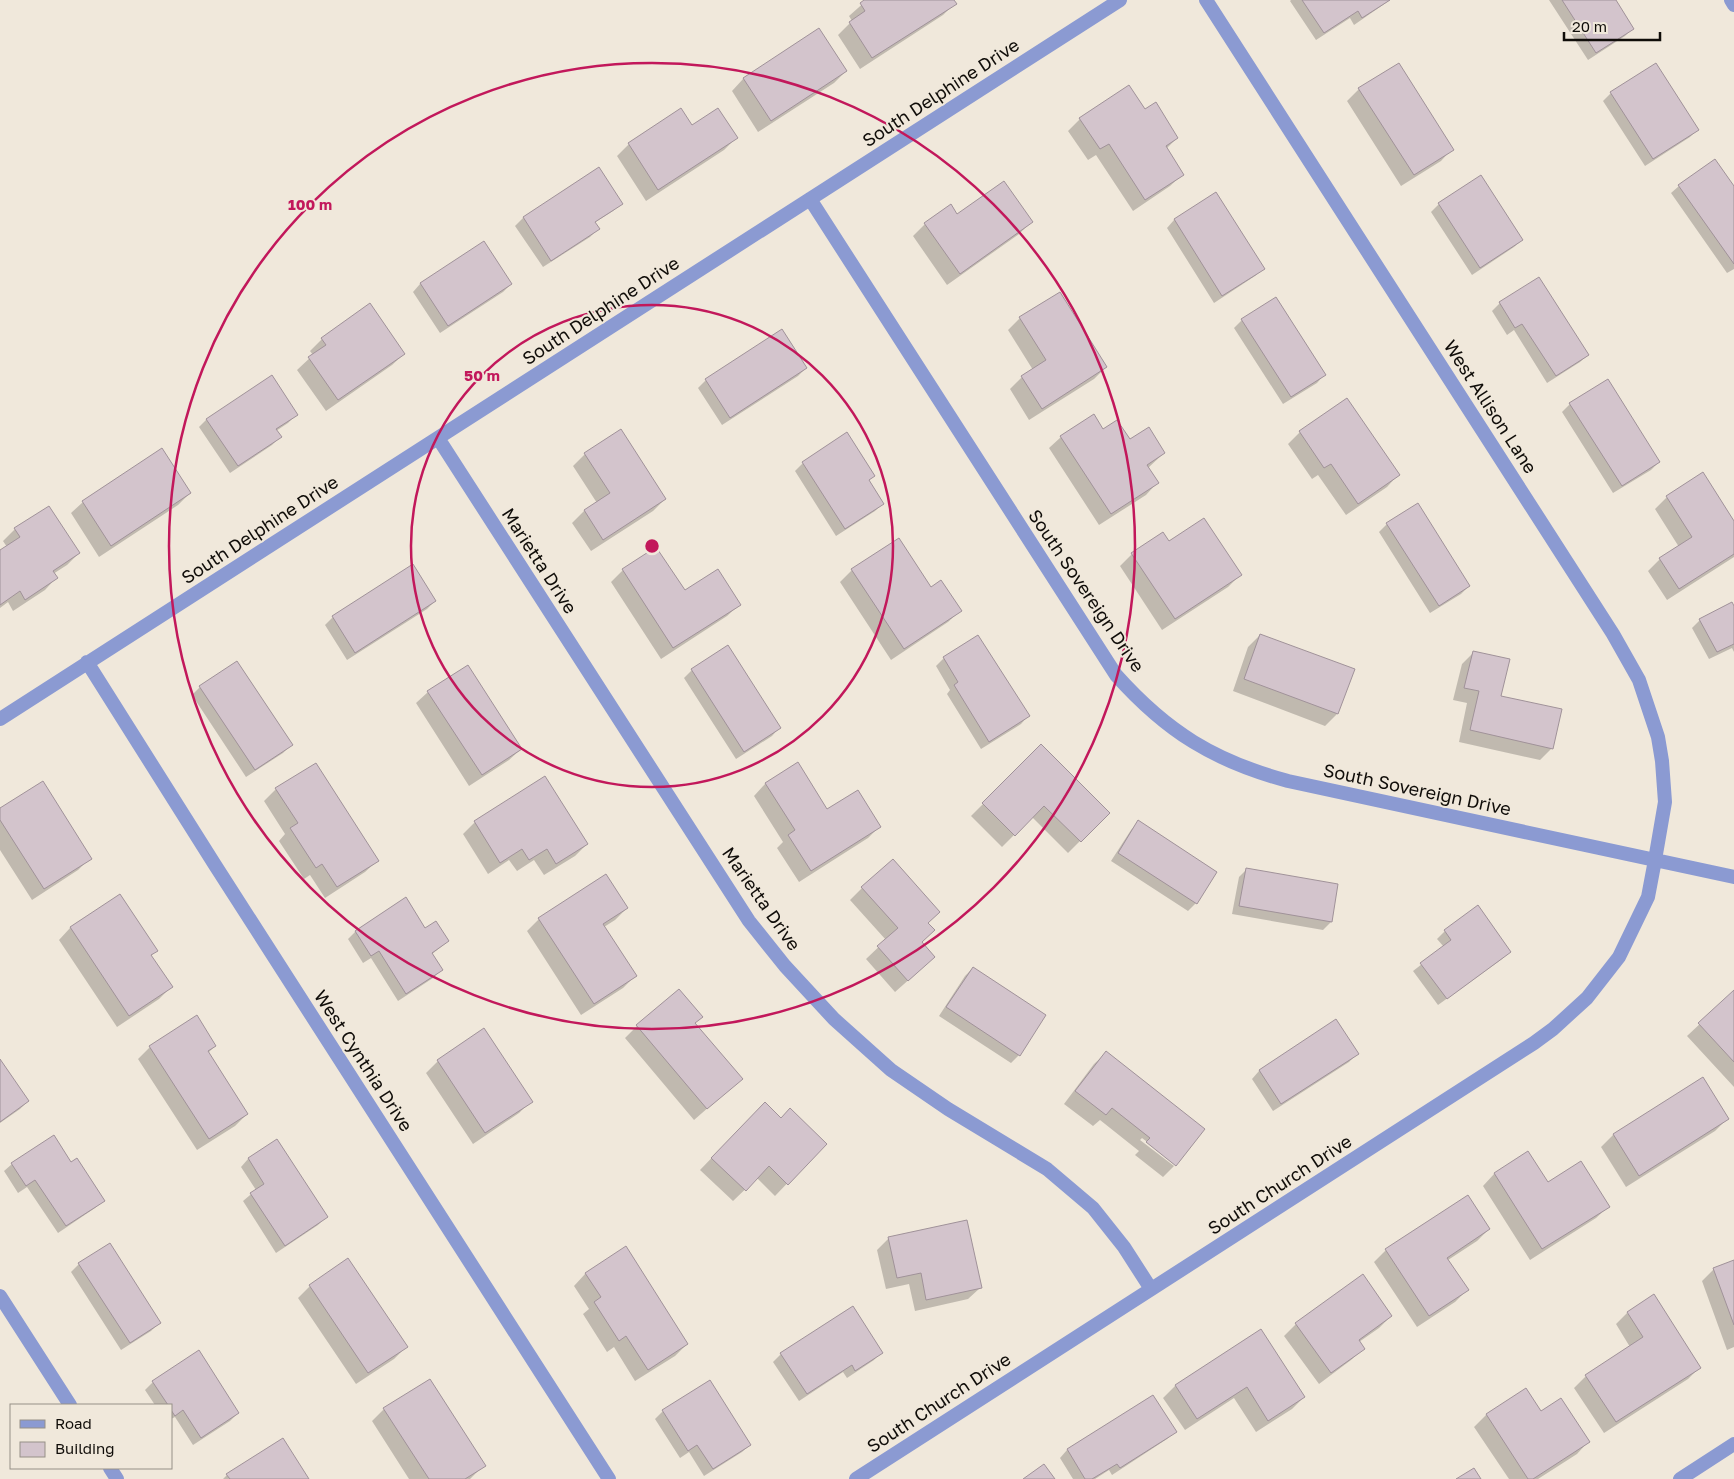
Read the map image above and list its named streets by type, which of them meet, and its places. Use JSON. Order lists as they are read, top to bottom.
{
  "streets": {
    "street": [
      "South Delphine Drive",
      "West Allison Lane",
      "Marietta Drive",
      "South Sovereign Drive",
      "West Cynthia Drive",
      "South Church Drive"
    ]
  },
  "crossings": [
    ["South Delphine Drive", "Marietta Drive"],
    ["South Delphine Drive", "South Sovereign Drive"],
    ["South Delphine Drive", "West Cynthia Drive"],
    ["West Allison Lane", "South Sovereign Drive"],
    ["West Allison Lane", "South Church Drive"],
    ["Marietta Drive", "South Church Drive"],
    ["South Sovereign Drive", "South Church Drive"]
  ],
  "legend": ["Road", "Building"],
  "scale_bar": "20 m",
  "rings": ["100 m", "50 m"]
}
